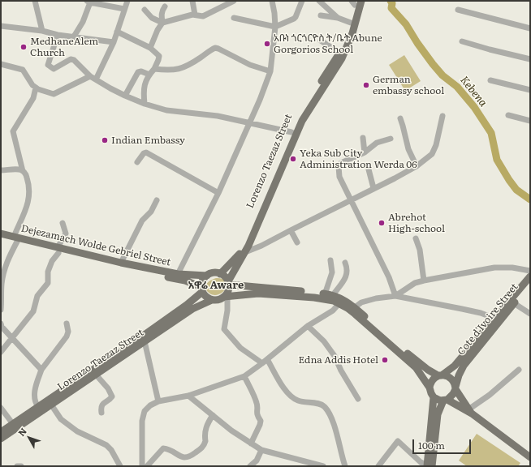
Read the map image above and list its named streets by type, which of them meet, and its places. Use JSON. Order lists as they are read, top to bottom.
{
  "streets": {
    "main road": ["Lorenzo Taezaz Street", "Dejezamach Wolde Gebriel Street", "Cote d'Ivoire Street"]
  },
  "crossings": [
    ["Lorenzo Taezaz Street", "Dejezamach Wolde Gebriel Street"]
  ],
  "districts": ["አዋሬ Aware"],
  "water": ["Kebena"],
  "places": [
    "አቡነ ጎርጎርዮስ ት/ቤት Abune Gorgorios School",
    "MedhaneAlem Church",
    "German embassy school",
    "Indian Embassy",
    "Yeka Sub City Administration Werda 06",
    "Abrehot High-school",
    "Edna Addis Hotel"
  ],
  "scale_bar": "100 m",
  "north": "top left"
}
